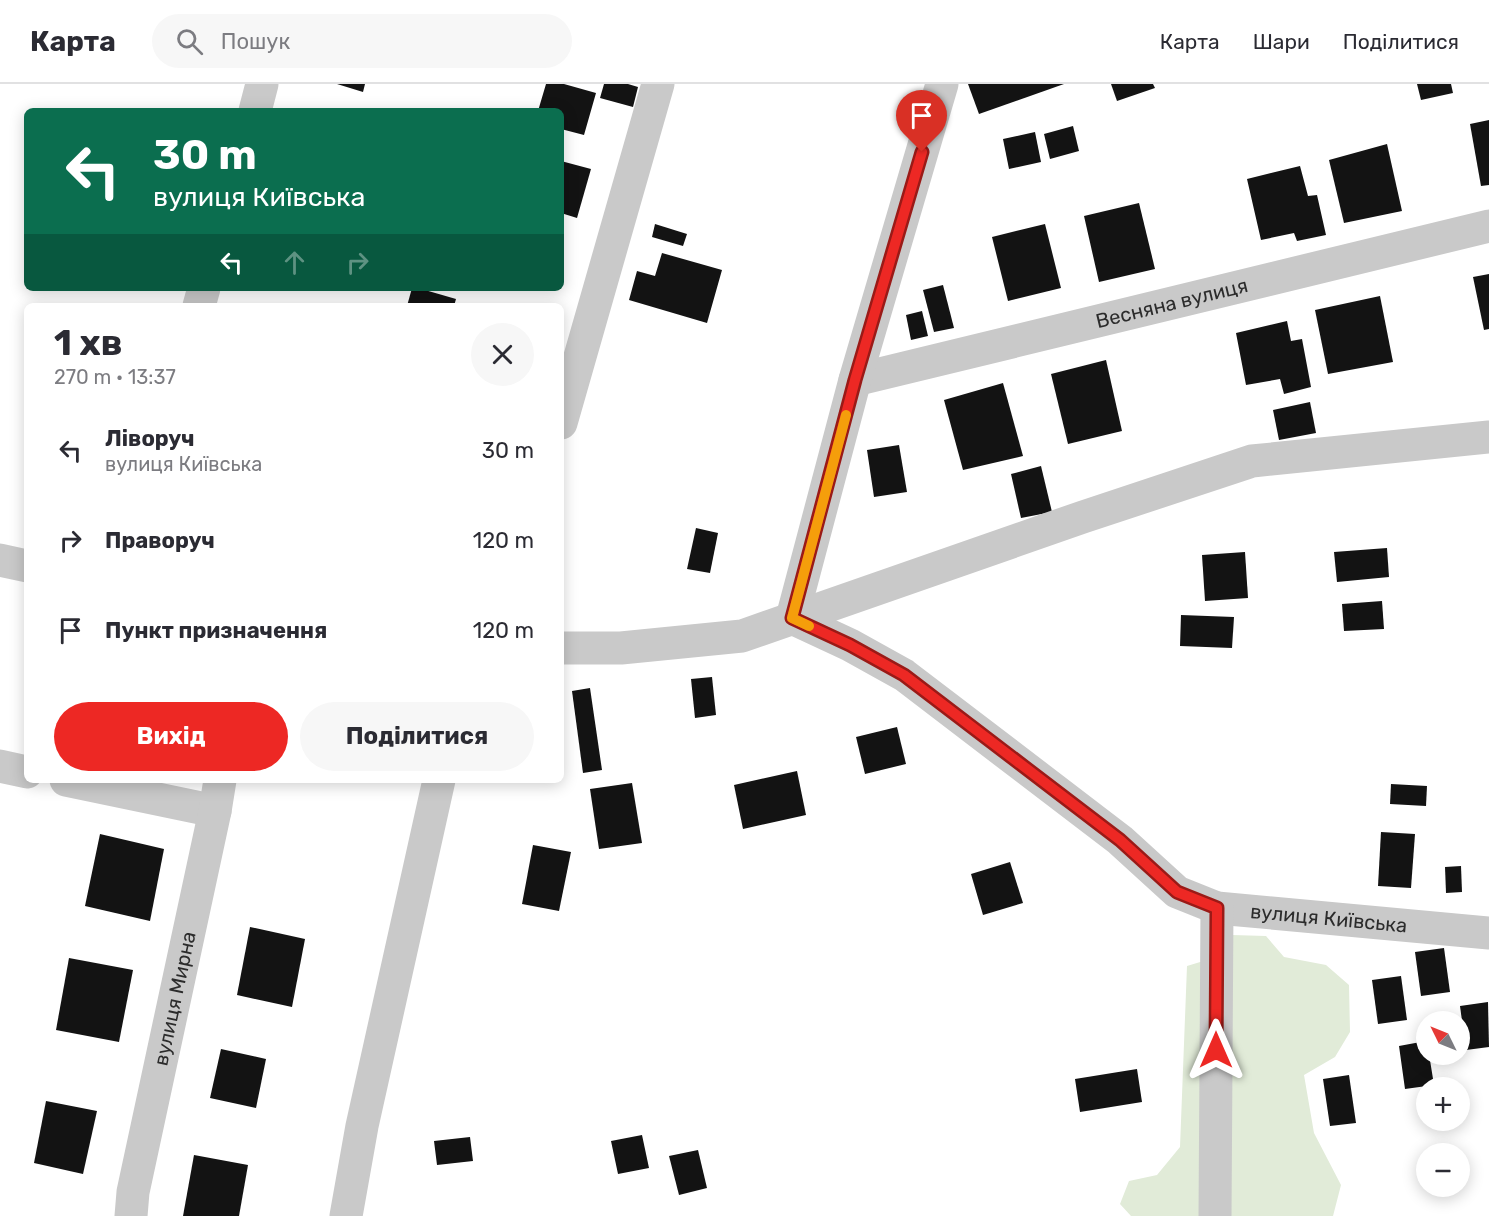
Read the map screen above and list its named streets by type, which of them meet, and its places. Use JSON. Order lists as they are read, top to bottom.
{
  "streets": {
    "street": ["Весняна вулиця", "вулиця Київська", "вулиця Мирна"]
  },
  "north": "top left",
  "page": {
    "header": "Карта",
    "search": "Пошук",
    "nav": ["Карта", "Шари", "Поділитися"],
    "turn": ["30 m", "вулиця Київська"],
    "heading": ["1 хв", "270 m · 13:37"],
    "list": [
      {
        "name": "Ліворуч",
        "note": "вулиця Київська",
        "value": "30 m"
      },
      {
        "name": "Праворуч",
        "value": "120 m"
      },
      {
        "name": "Пункт призначення",
        "value": "120 m"
      }
    ],
    "buttons": ["Вихід", "Поділитися"],
    "map_buttons": ["+", "−"]
  }
}
